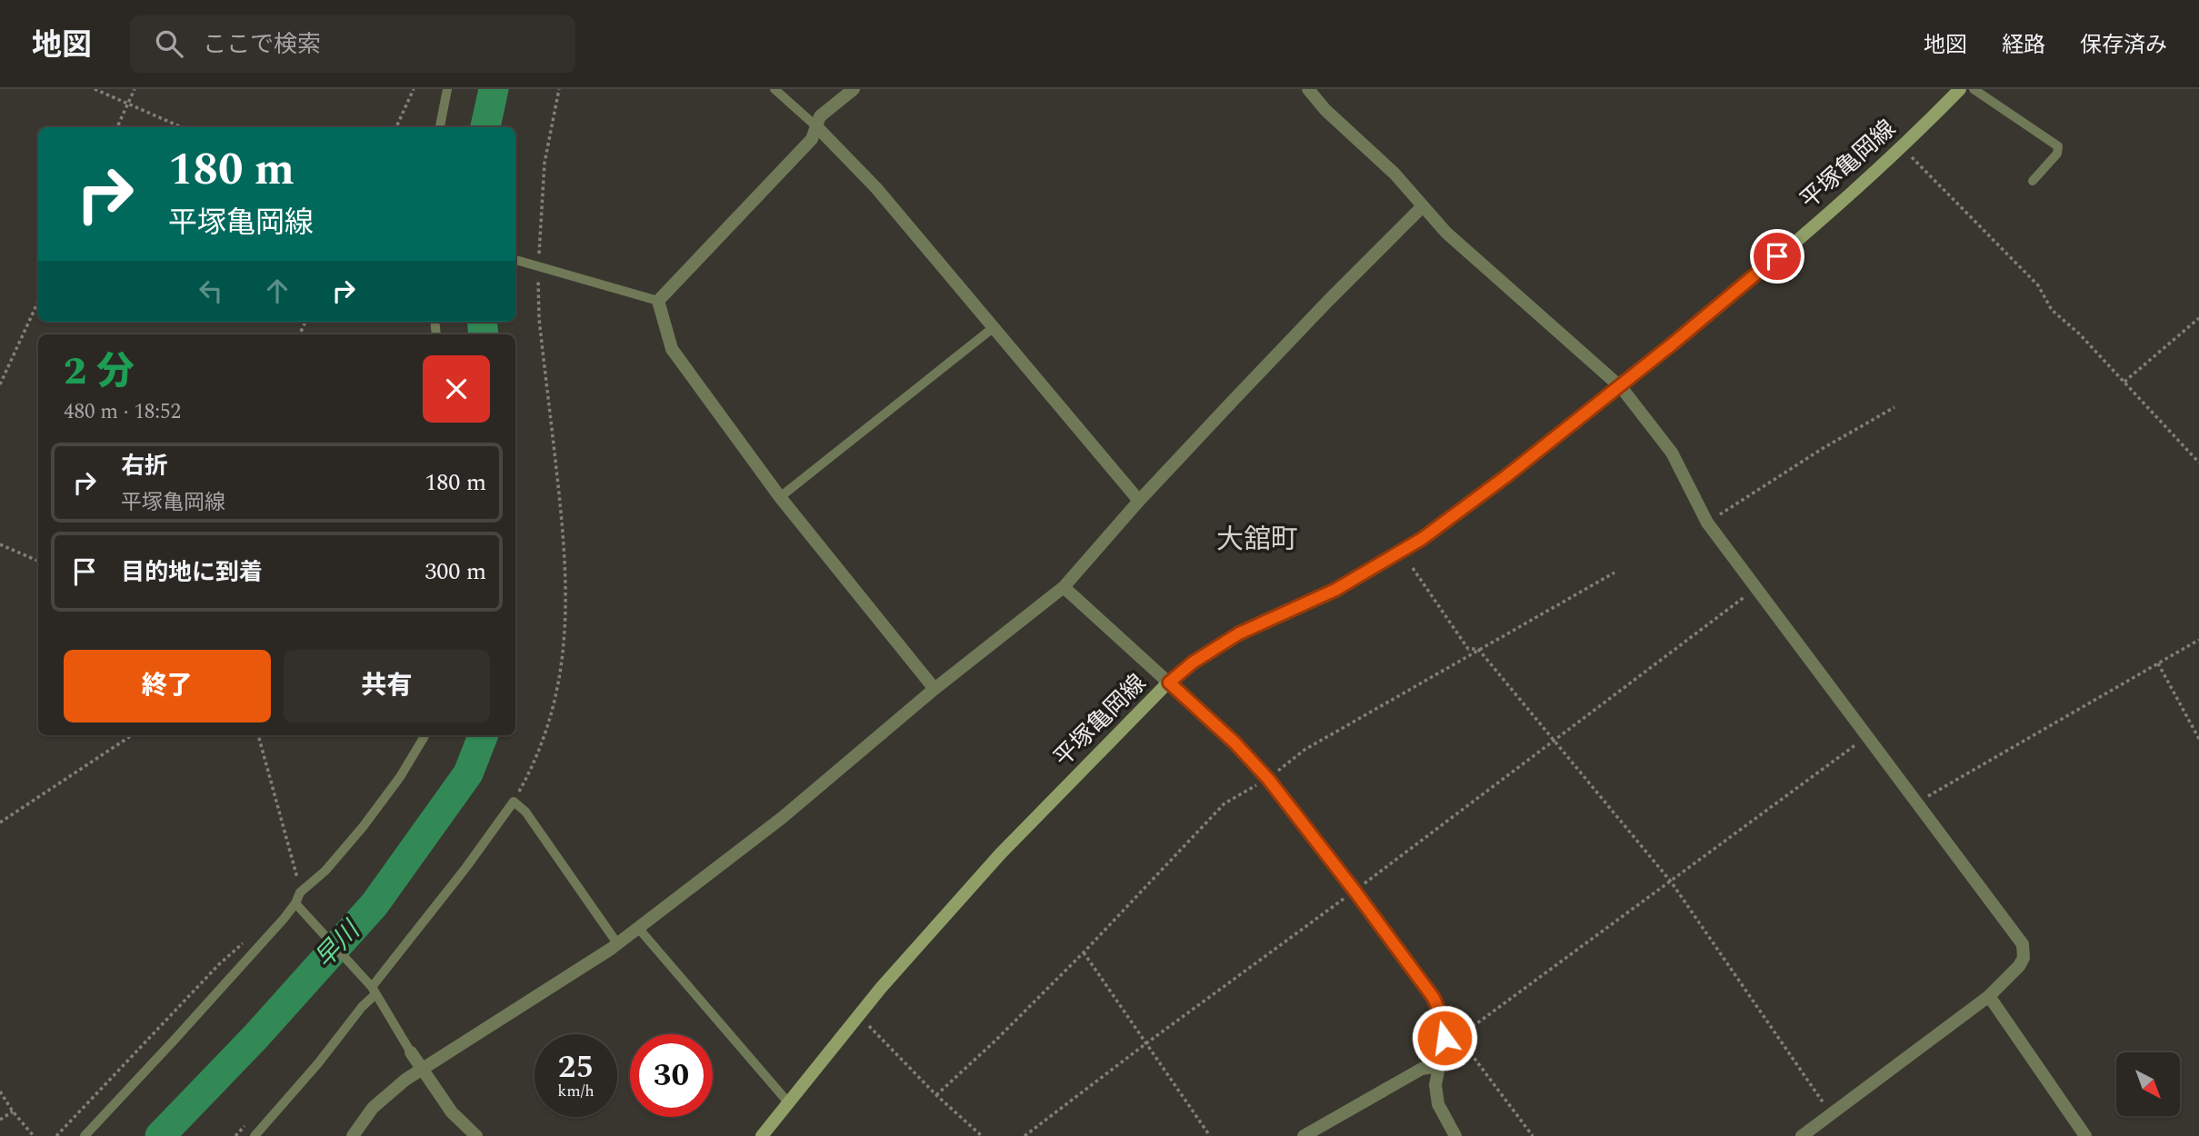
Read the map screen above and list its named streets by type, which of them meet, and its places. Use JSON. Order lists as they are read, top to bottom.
{
  "streets": {
    "main road": ["平塚亀岡線"]
  },
  "districts": ["大舘町"],
  "water": ["早川"],
  "north": "bottom right",
  "page": {
    "header": "地図",
    "search": "ここで検索",
    "nav": ["地図", "経路", "保存済み"],
    "turn": ["180 m", "平塚亀岡線"],
    "heading": ["2 分", "480 m · 18:52"],
    "list": [
      {
        "name": "右折",
        "note": "平塚亀岡線",
        "value": "180 m"
      },
      {
        "name": "目的地に到着",
        "value": "300 m"
      }
    ],
    "buttons": ["終了", "共有"],
    "speed": "25 km/h",
    "limit": "30"
  }
}
